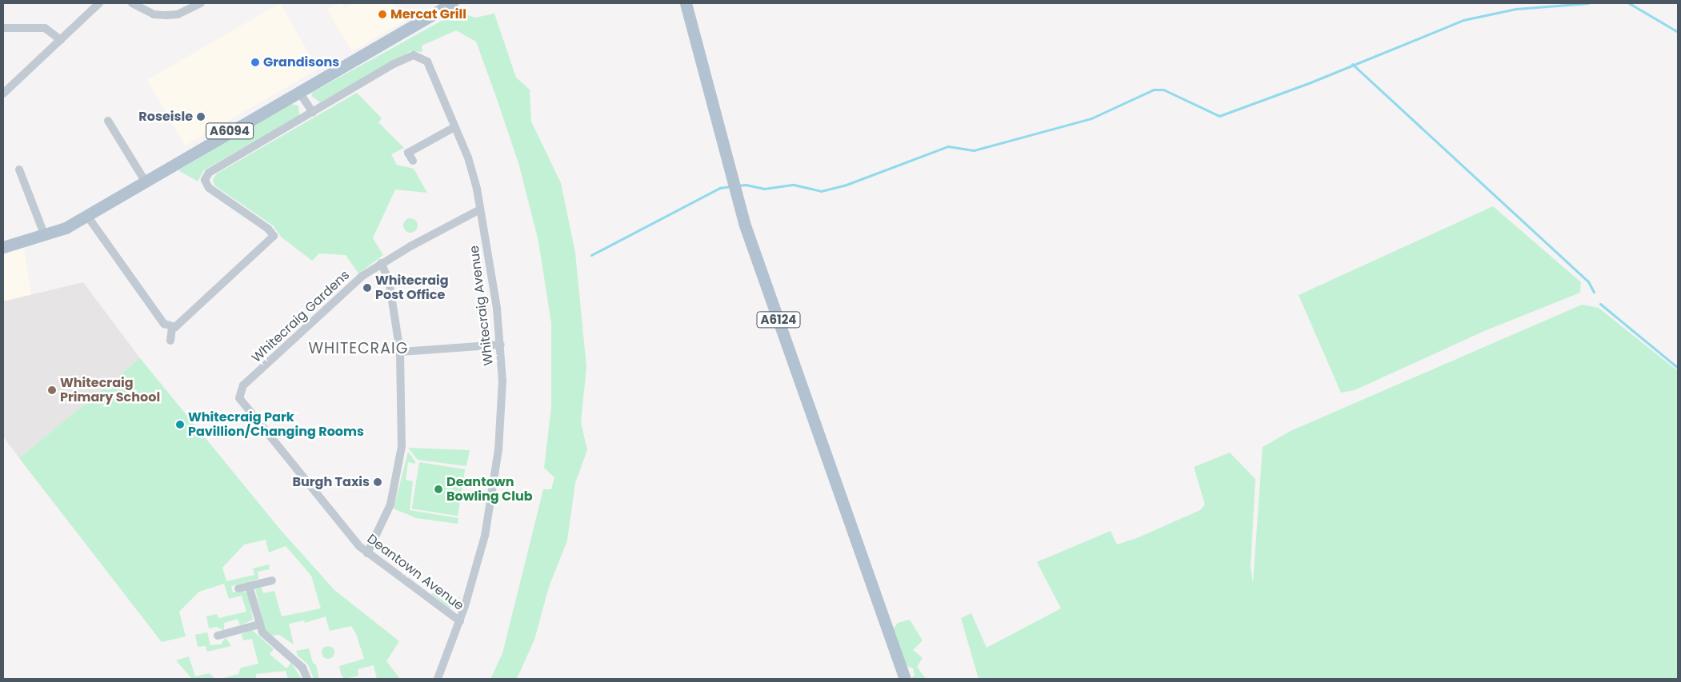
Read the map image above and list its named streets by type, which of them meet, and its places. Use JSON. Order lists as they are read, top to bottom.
{
  "streets": {
    "main road": ["A6094", "A6124"],
    "street": ["Whitecraig Avenue", "Whitecraig Gardens", "Deantown Avenue"]
  },
  "crossings": [
    ["Whitecraig Avenue", "Whitecraig Gardens"],
    ["Whitecraig Avenue", "Deantown Avenue"],
    ["Whitecraig Gardens", "Deantown Avenue"]
  ],
  "districts": ["WHITECRAIG"],
  "places": [
    "Mercat Grill",
    "Grandisons",
    "Roseisle",
    "Whitecraig Post Office",
    "Whitecraig Primary School",
    "Whitecraig Park Pavillion/Changing Rooms",
    "Burgh Taxis",
    "Deantown Bowling Club"
  ]
}
